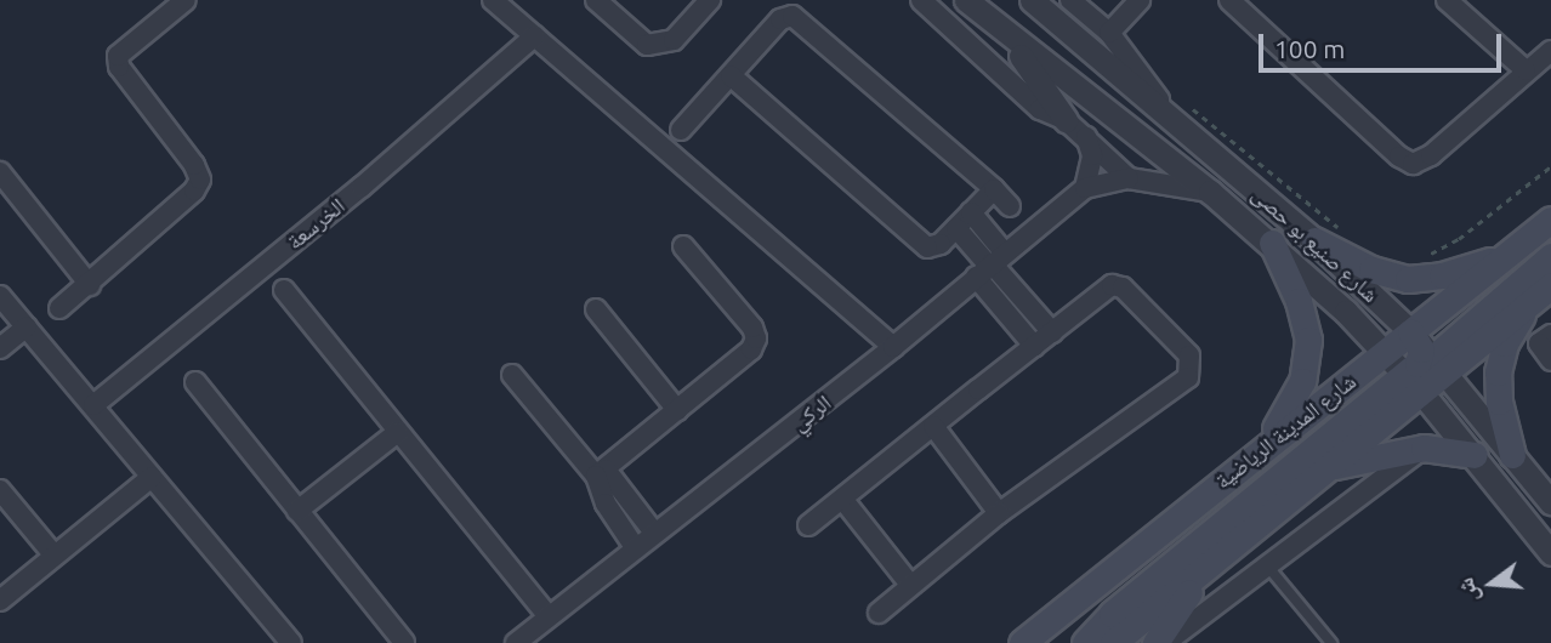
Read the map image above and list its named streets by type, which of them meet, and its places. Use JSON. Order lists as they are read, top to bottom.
{
  "streets": {
    "main road": ["شارع المدينة الرياضية"],
    "street": ["الخرسعة", "شارع صنيع بو حصى", "الركي"]
  },
  "crossings": [
    ["شارع صنيع بو حصى", "شارع المدينة الرياضية"]
  ],
  "scale_bar": "100 m",
  "north": "left"
}
